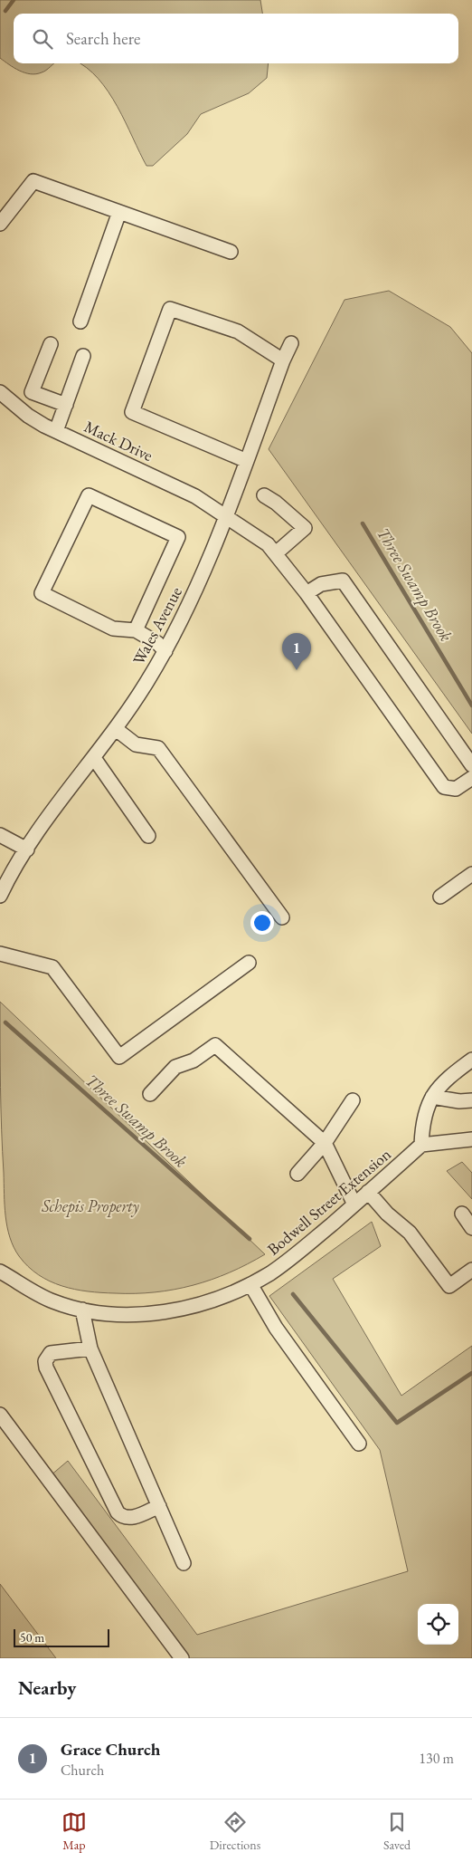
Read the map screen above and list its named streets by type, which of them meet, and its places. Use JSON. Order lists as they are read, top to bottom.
{
  "streets": {
    "street": ["Mack Drive", "Wales Avenue", "Bodwell Street Extension"]
  },
  "crossings": [
    ["Mack Drive", "Wales Avenue"]
  ],
  "water": ["Three Swamp Brook"],
  "parks": ["Schepis Property"],
  "scale_bar": "50 m",
  "page": {
    "search": "Search here",
    "pins": "1",
    "scale": "50 m",
    "heading": "Nearby",
    "list": [
      {
        "mark": "1",
        "name": "Grace Church",
        "note": "Church",
        "value": "130 m"
      }
    ],
    "nav": ["Map", "Directions", "Saved"]
  }
}
